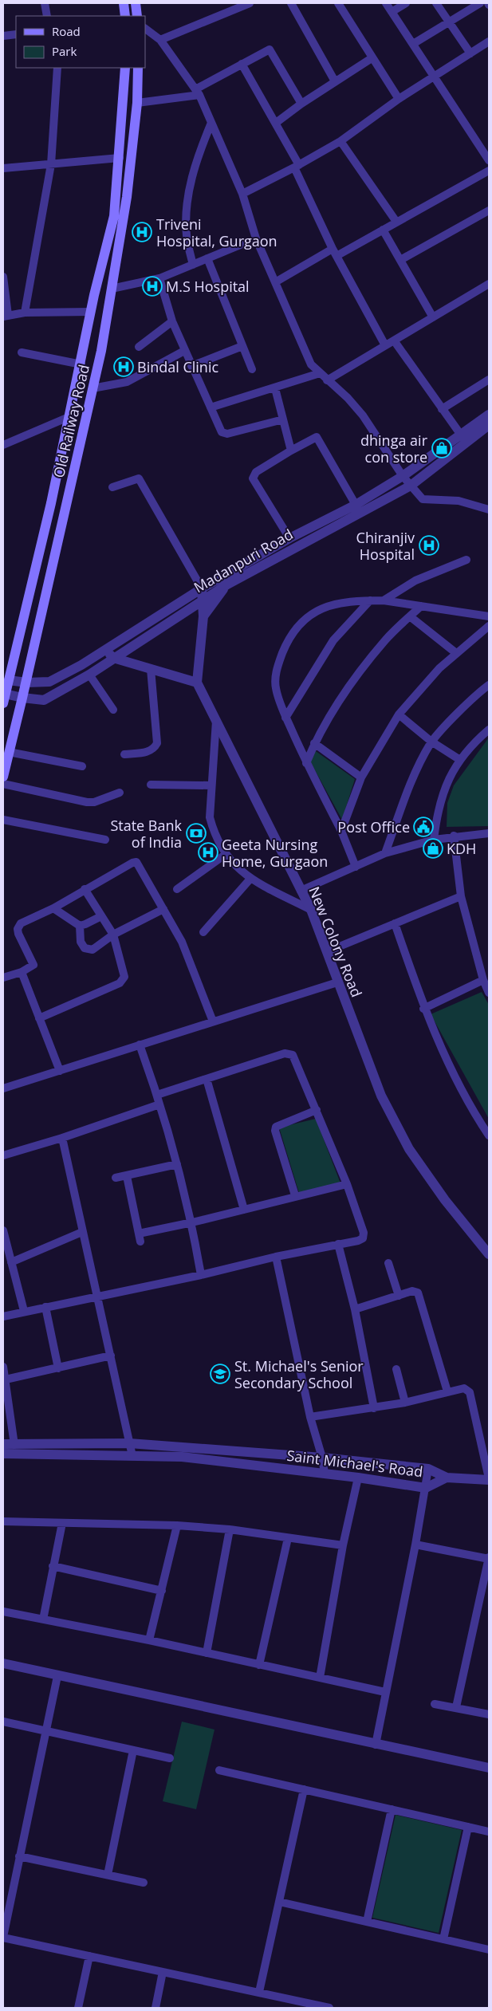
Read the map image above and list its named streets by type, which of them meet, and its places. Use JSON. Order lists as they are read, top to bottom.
{
  "streets": {
    "main road": ["Old Railway Road"],
    "street": ["Madanpuri Road", "New Colony Road", "Saint Michael's Road"]
  },
  "crossings": [
    ["Old Railway Road", "Madanpuri Road"]
  ],
  "places": {
    "hospital": [
      "Triveni Hospital, Gurgaon",
      "M.S Hospital",
      "Bindal Clinic",
      "Chiranjiv Hospital",
      "Geeta Nursing Home, Gurgaon"
    ],
    "shop": ["dhinga air con store", "KDH"],
    "public building": ["Post Office"],
    "bank": ["State Bank of India"],
    "school or university": ["St. Michael's Senior Secondary School"]
  },
  "legend": ["Road", "Park"]
}
